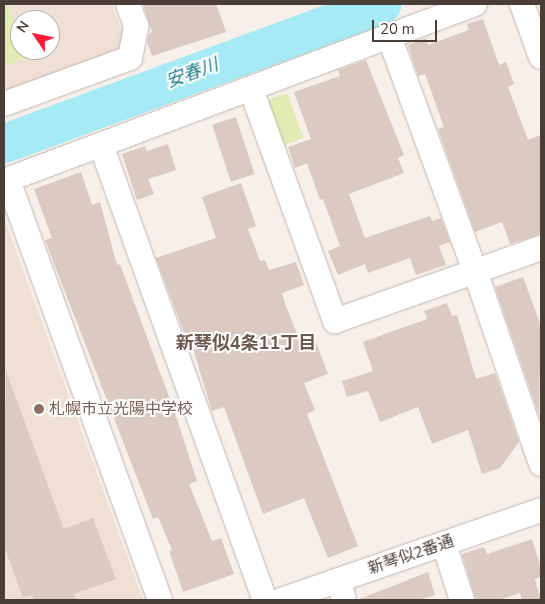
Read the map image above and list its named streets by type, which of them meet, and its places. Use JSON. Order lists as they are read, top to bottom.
{
  "streets": {
    "street": ["新琴似2番通"]
  },
  "districts": ["新琴似4条11丁目"],
  "water": ["安春川"],
  "places": ["札幌市立光陽中学校"],
  "scale_bar": "20 m",
  "north": "top left"
}
